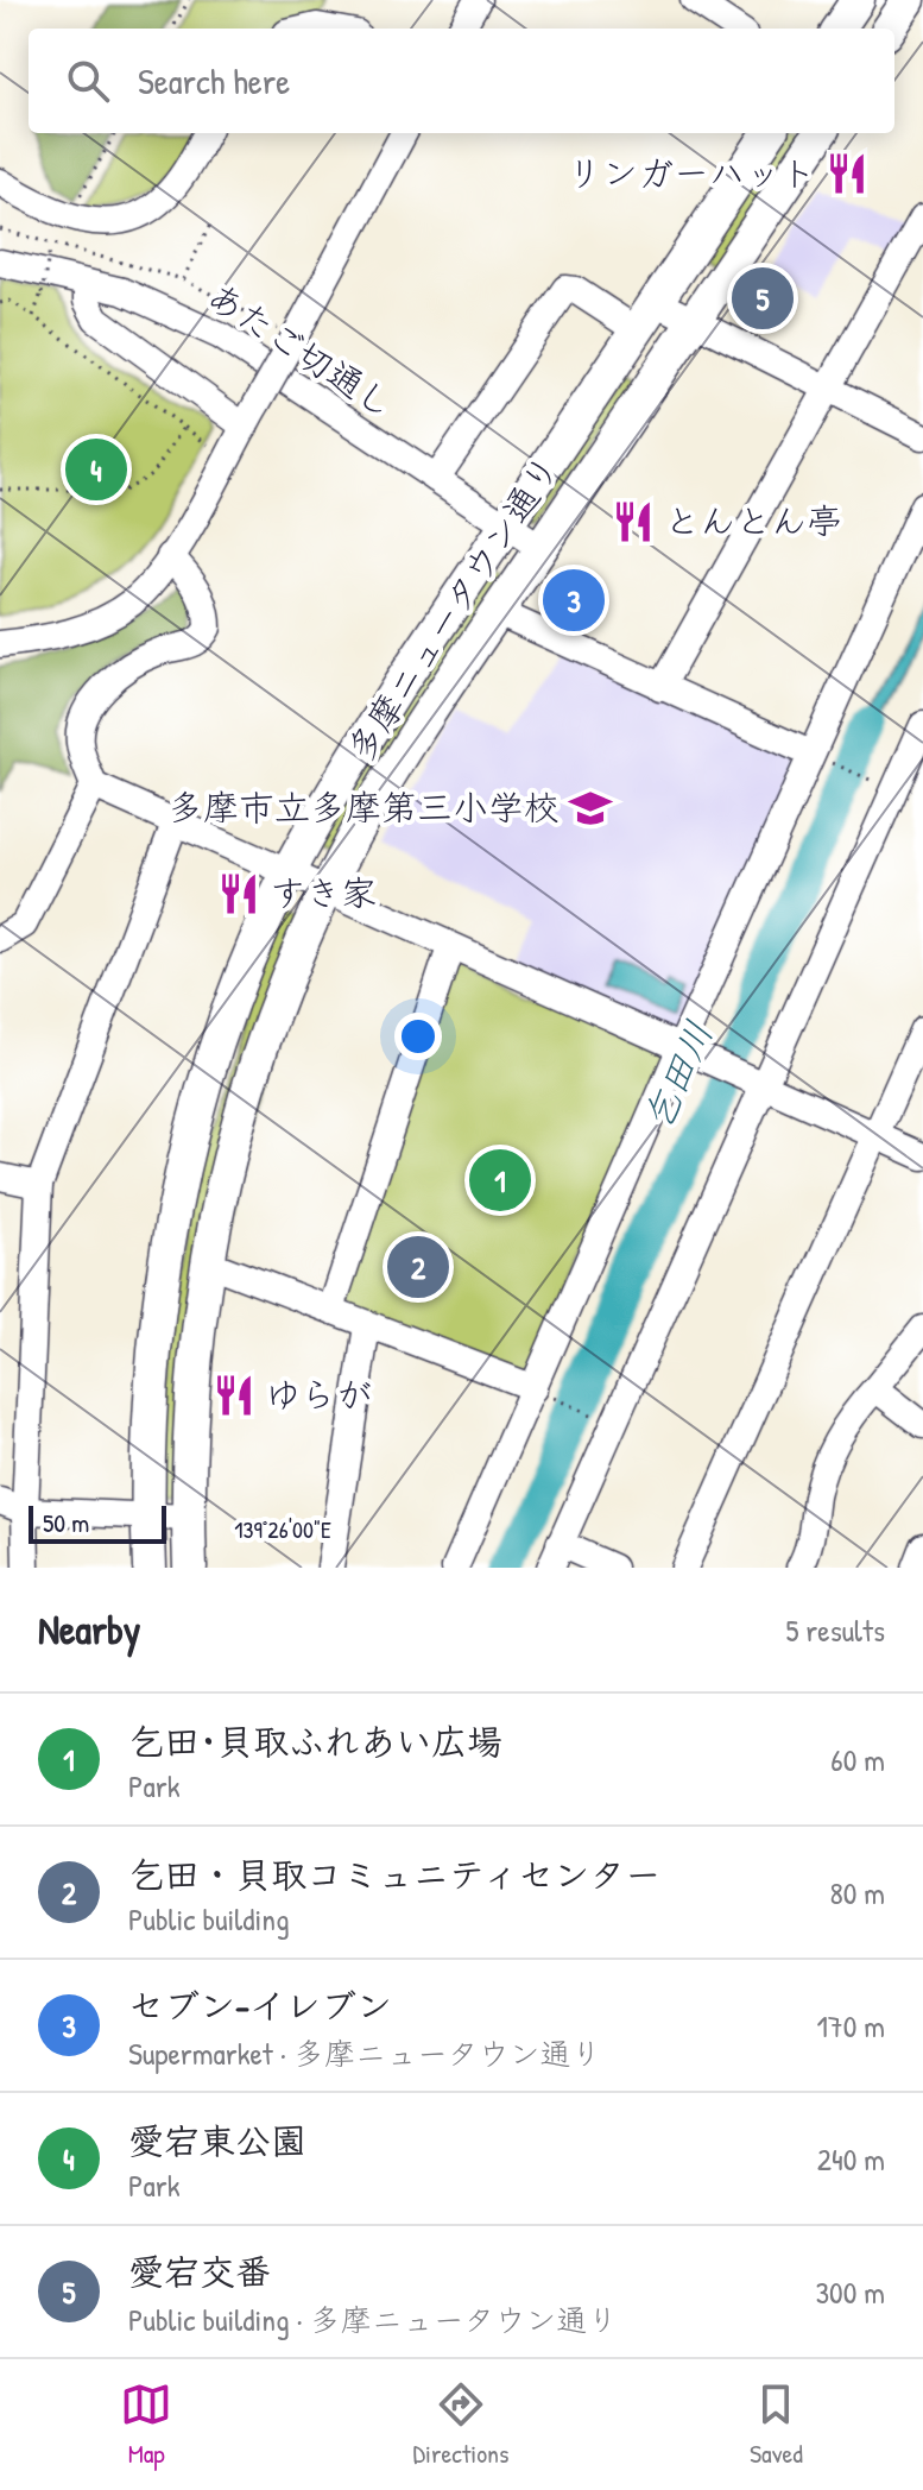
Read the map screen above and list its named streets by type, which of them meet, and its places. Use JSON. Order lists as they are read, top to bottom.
{
  "streets": {
    "main road": ["多摩ニュータウン通り"],
    "street": ["あたご切通し"]
  },
  "crossings": [
    ["あたご切通し", "多摩ニュータウン通り"]
  ],
  "water": ["乞田川"],
  "places": {
    "restaurant": [
      "リンガーハット",
      "とんとん亭",
      "すき家",
      "ゆらが"
    ],
    "school or university": ["多摩市立多摩第三小学校"]
  },
  "scale_bar": "50 m",
  "page": {
    "search": "Search here",
    "pins": [
      "5",
      "4",
      "3",
      "1",
      "2"
    ],
    "scale": "50 m",
    "heading": ["Nearby", "5 results"],
    "list": [
      {
        "mark": "1",
        "name": "乞田･貝取ふれあい広場",
        "note": "Park",
        "value": "60 m"
      },
      {
        "mark": "2",
        "name": "乞田・貝取コミュニティセンター",
        "note": "Public building",
        "value": "80 m"
      },
      {
        "mark": "3",
        "name": "セブン-イレブン",
        "note": "Supermarket · 多摩ニュータウン通り",
        "value": "170 m"
      },
      {
        "mark": "4",
        "name": "愛宕東公園",
        "note": "Park",
        "value": "240 m"
      },
      {
        "mark": "5",
        "name": "愛宕交番",
        "note": "Public building · 多摩ニュータウン通り",
        "value": "300 m"
      }
    ],
    "nav": ["Map", "Directions", "Saved"]
  },
  "coordinates": ["139°26'00\"E"]
}
